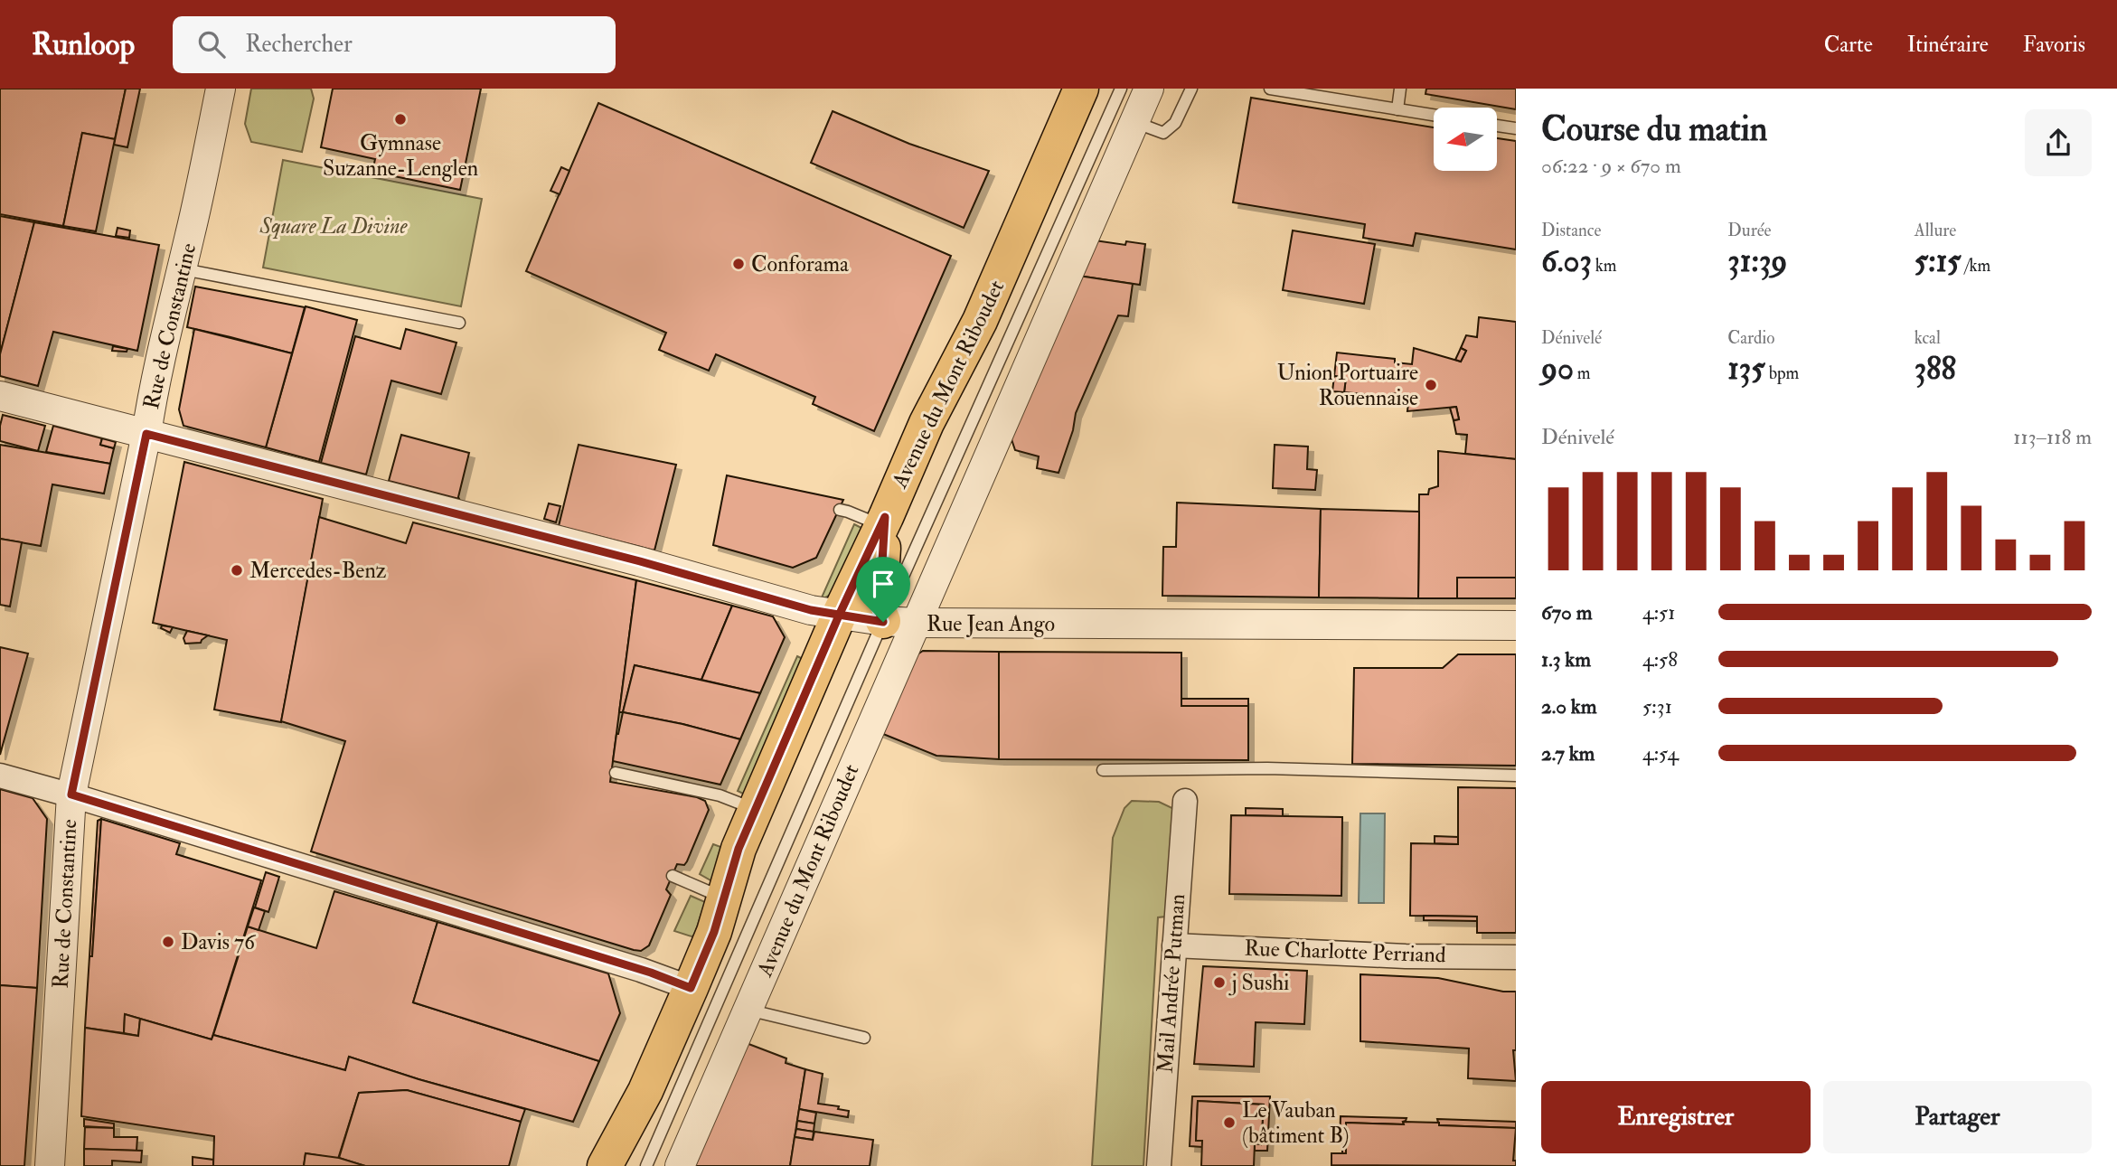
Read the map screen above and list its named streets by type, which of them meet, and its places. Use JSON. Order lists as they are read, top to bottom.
{
  "streets": {
    "main road": ["Avenue du Mont Riboudet"],
    "street": [
      "Rue de Constantine",
      "Rue Jean Ango",
      "Rue Charlotte Perriand",
      "Mail Andrée Putman"
    ]
  },
  "crossings": [
    ["Rue de Constantine", "Rue Jean Ango"],
    ["Avenue du Mont Riboudet", "Rue Jean Ango"],
    ["Rue Charlotte Perriand", "Mail Andrée Putman"]
  ],
  "parks": ["Square La Divine"],
  "places": [
    "Gymnase Suzanne-Lenglen",
    "Conforama",
    "Union Portuaire Rouennaise",
    "Mercedes-Benz",
    "Davis 76",
    "j Sushi",
    "Le Vauban (bâtiment B)"
  ],
  "north": "left",
  "page": {
    "header": "Runloop",
    "search": "Rechercher",
    "nav": ["Carte", "Itinéraire", "Favoris"],
    "heading": ["Course du matin", "06:22 · 9 × 670 m"],
    "stats": [
      ["Distance", "6.03 km"],
      ["Durée", "31:39"],
      ["Allure", "5:15 /km"],
      ["Dénivelé", "90 m"],
      ["Cardio", "135 bpm"],
      ["kcal", "388"]
    ],
    "chart": ["Dénivelé", "113–118 m"],
    "list": [
      {
        "name": "670 m",
        "note": "4:51"
      },
      {
        "name": "1.3 km",
        "note": "4:58"
      },
      {
        "name": "2.0 km",
        "note": "5:31"
      },
      {
        "name": "2.7 km",
        "note": "4:54"
      }
    ],
    "buttons": ["Enregistrer", "Partager"]
  }
}
